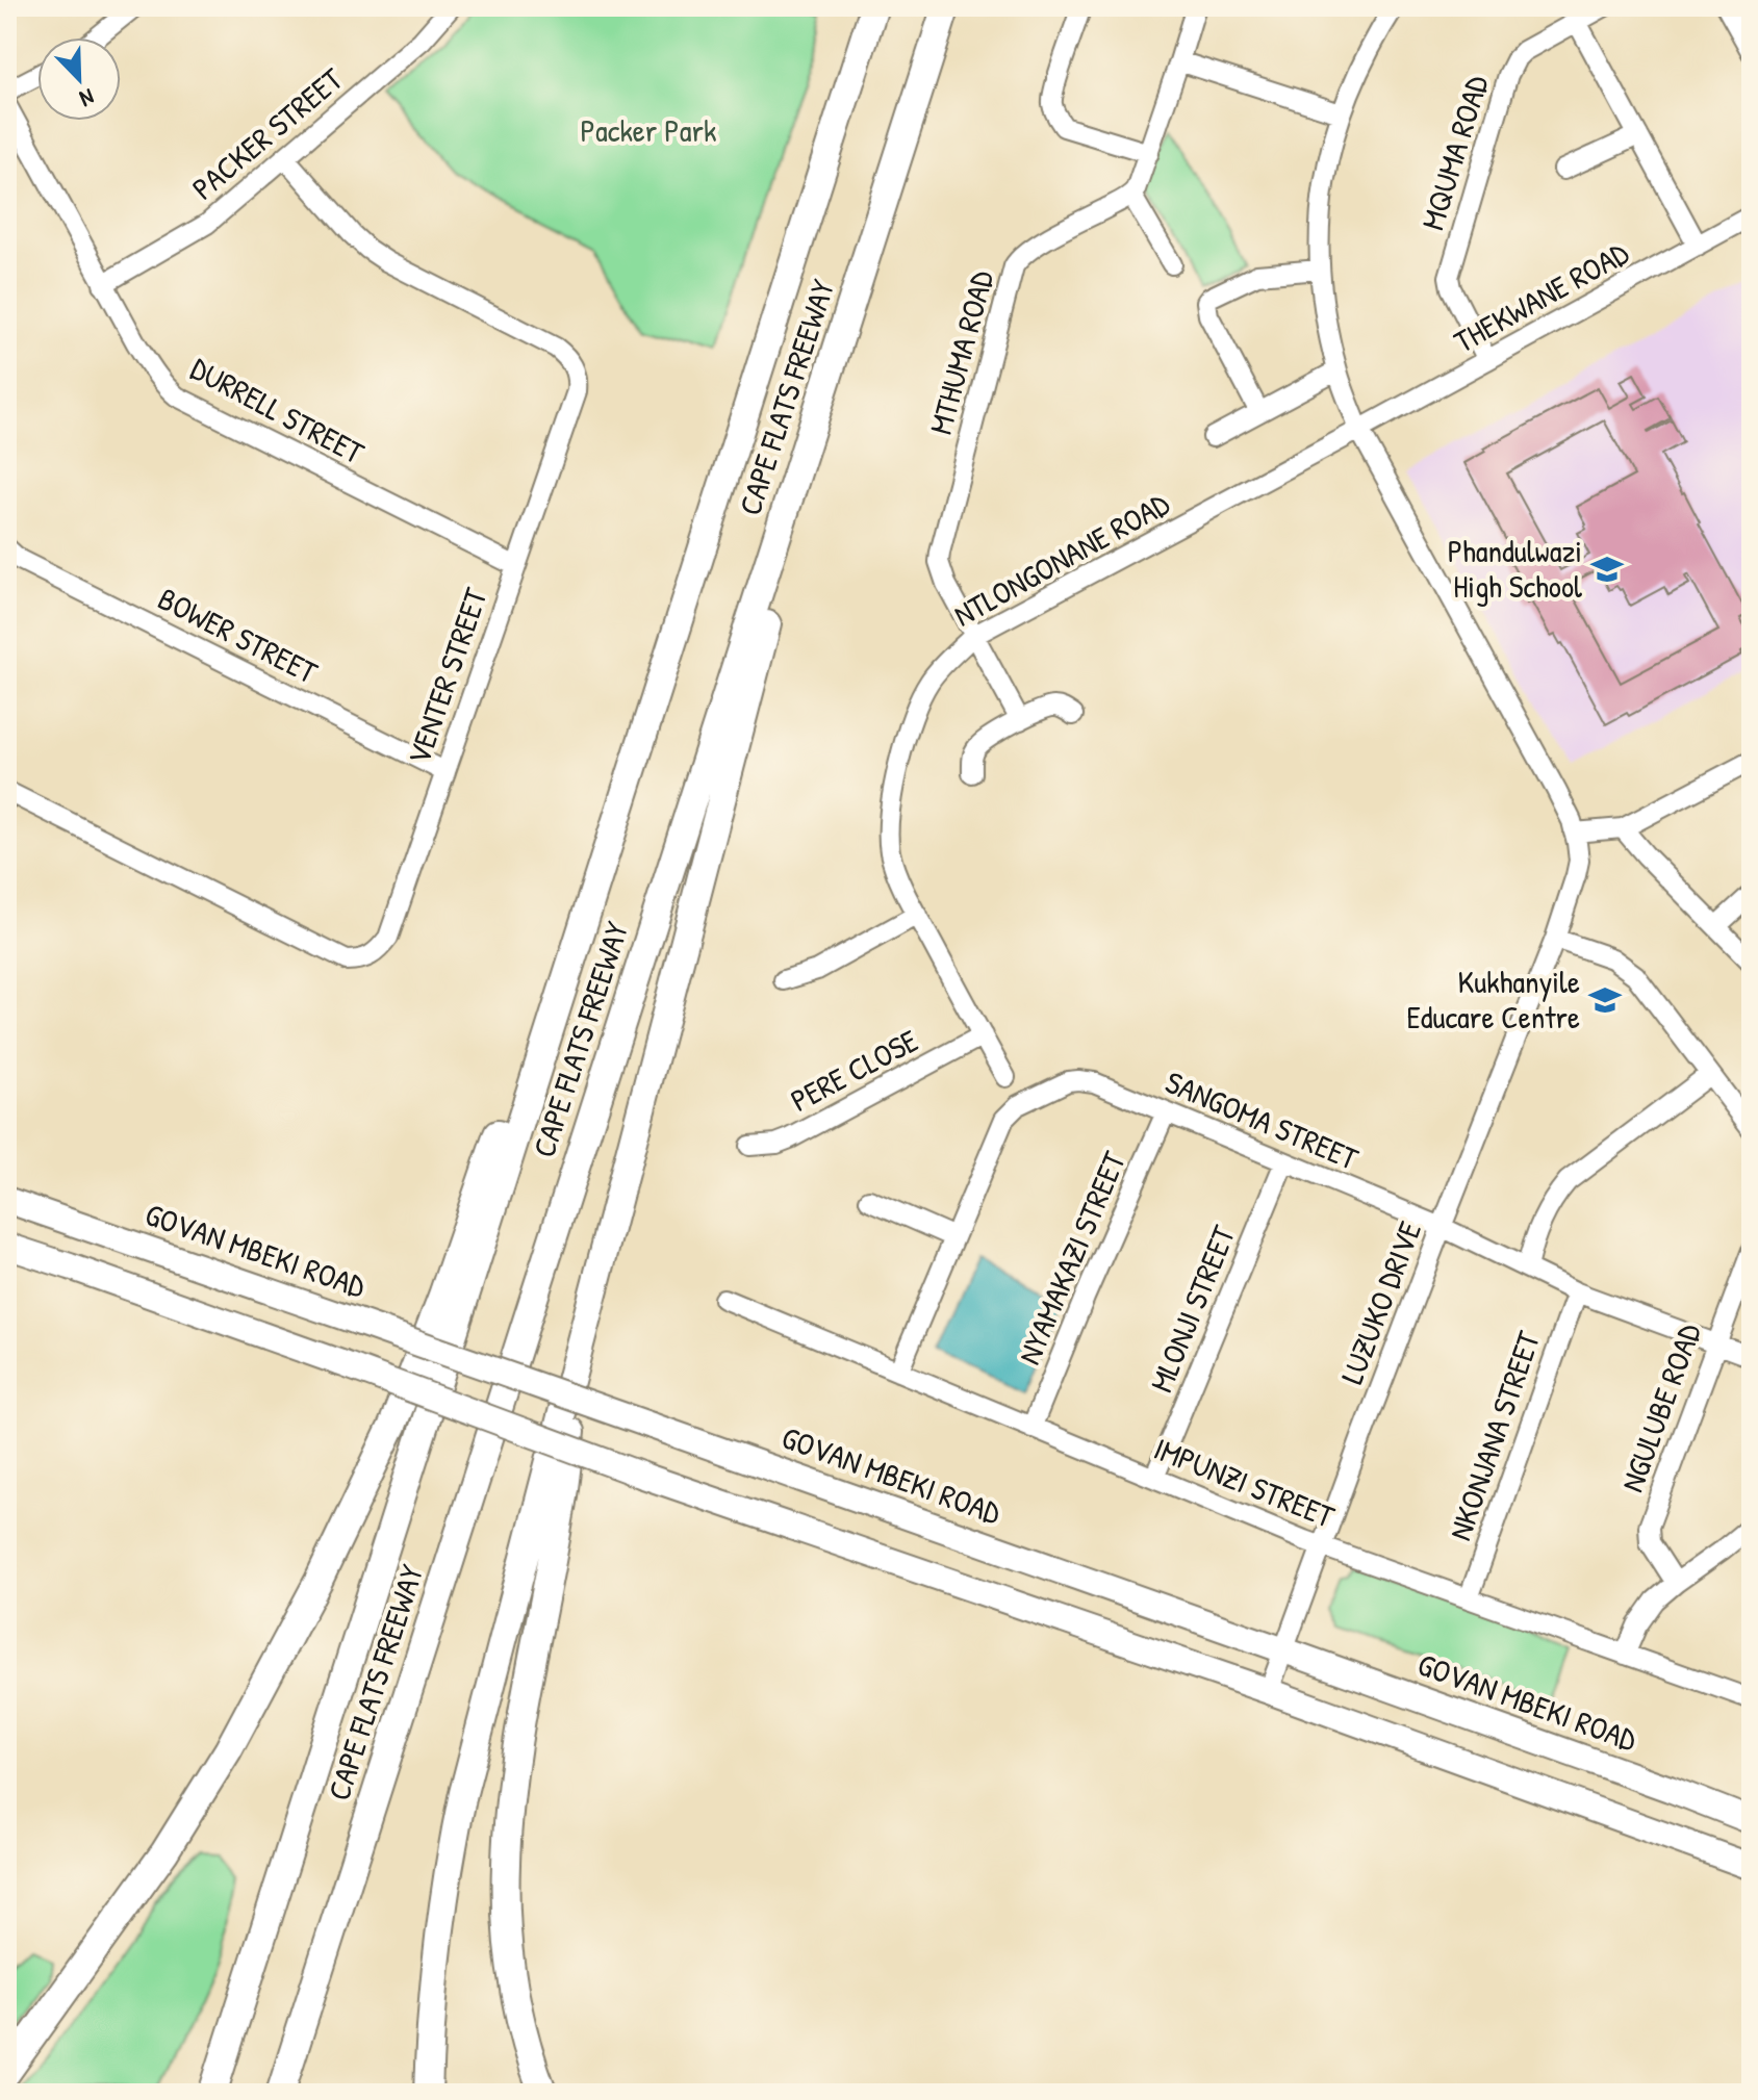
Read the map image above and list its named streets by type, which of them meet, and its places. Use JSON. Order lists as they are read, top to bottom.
{
  "streets": {
    "highway": ["CAPE FLATS FREEWAY"],
    "main road": ["GOVAN MBEKI ROAD"],
    "street": [
      "PACKER STREET",
      "MQUMA ROAD",
      "THEKWANE ROAD",
      "MTHUMA ROAD",
      "DURRELL STREET",
      "NTLONGONANE ROAD",
      "BOWER STREET",
      "VENTER STREET",
      "PERE CLOSE",
      "SANGOMA STREET",
      "NYAMAKAZI STREET",
      "LUZUKO DRIVE",
      "MLONJI STREET",
      "NGULUBE ROAD",
      "NKONJANA STREET",
      "IMPUNZI STREET"
    ]
  },
  "crossings": [
    ["PACKER STREET", "DURRELL STREET"],
    ["PACKER STREET", "VENTER STREET"],
    ["MQUMA ROAD", "THEKWANE ROAD"],
    ["THEKWANE ROAD", "NTLONGONANE ROAD"],
    ["THEKWANE ROAD", "LUZUKO DRIVE"],
    ["MTHUMA ROAD", "NTLONGONANE ROAD"],
    ["DURRELL STREET", "VENTER STREET"],
    ["NTLONGONANE ROAD", "PERE CLOSE"],
    ["NTLONGONANE ROAD", "LUZUKO DRIVE"],
    ["BOWER STREET", "VENTER STREET"],
    ["SANGOMA STREET", "NYAMAKAZI STREET"],
    ["SANGOMA STREET", "LUZUKO DRIVE"],
    ["SANGOMA STREET", "MLONJI STREET"],
    ["SANGOMA STREET", "NGULUBE ROAD"],
    ["SANGOMA STREET", "NKONJANA STREET"],
    ["SANGOMA STREET", "IMPUNZI STREET"],
    ["GOVAN MBEKI ROAD", "LUZUKO DRIVE"],
    ["NYAMAKAZI STREET", "IMPUNZI STREET"],
    ["LUZUKO DRIVE", "IMPUNZI STREET"],
    ["MLONJI STREET", "IMPUNZI STREET"],
    ["NKONJANA STREET", "IMPUNZI STREET"]
  ],
  "parks": ["Packer Park"],
  "places": {
    "school or university": ["Phandulwazi High School", "Kukhanyile Educare Centre"]
  },
  "north": "bottom right"
}
